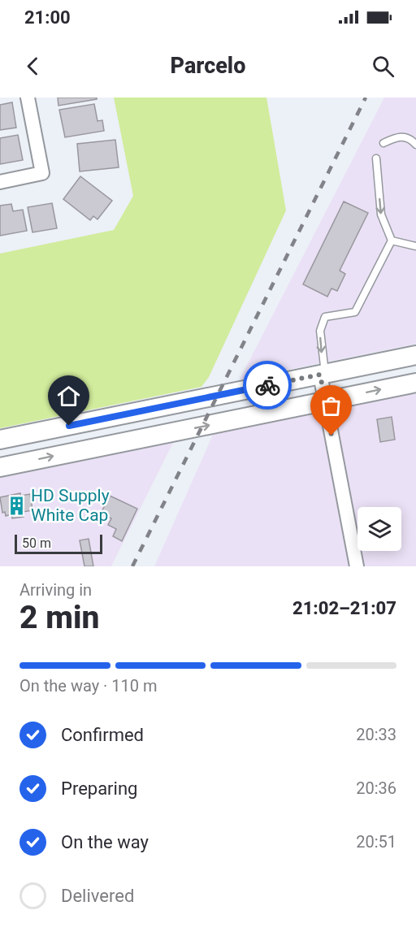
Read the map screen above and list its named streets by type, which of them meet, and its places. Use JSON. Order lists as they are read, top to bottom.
{
  "places": {
    "building": ["HD Supply White Cap"]
  },
  "scale_bar": "50 m",
  "page": {
    "status": "21:00",
    "header": "Parcelo",
    "scale": "50 m",
    "heading": ["2 min", "Arriving in", "21:02–21:07"],
    "bar": "On the way · 110 m",
    "list": [
      ["Confirmed", "20:33"],
      ["Preparing", "20:36"],
      ["On the way", "20:51"],
      "Delivered"
    ]
  }
}
